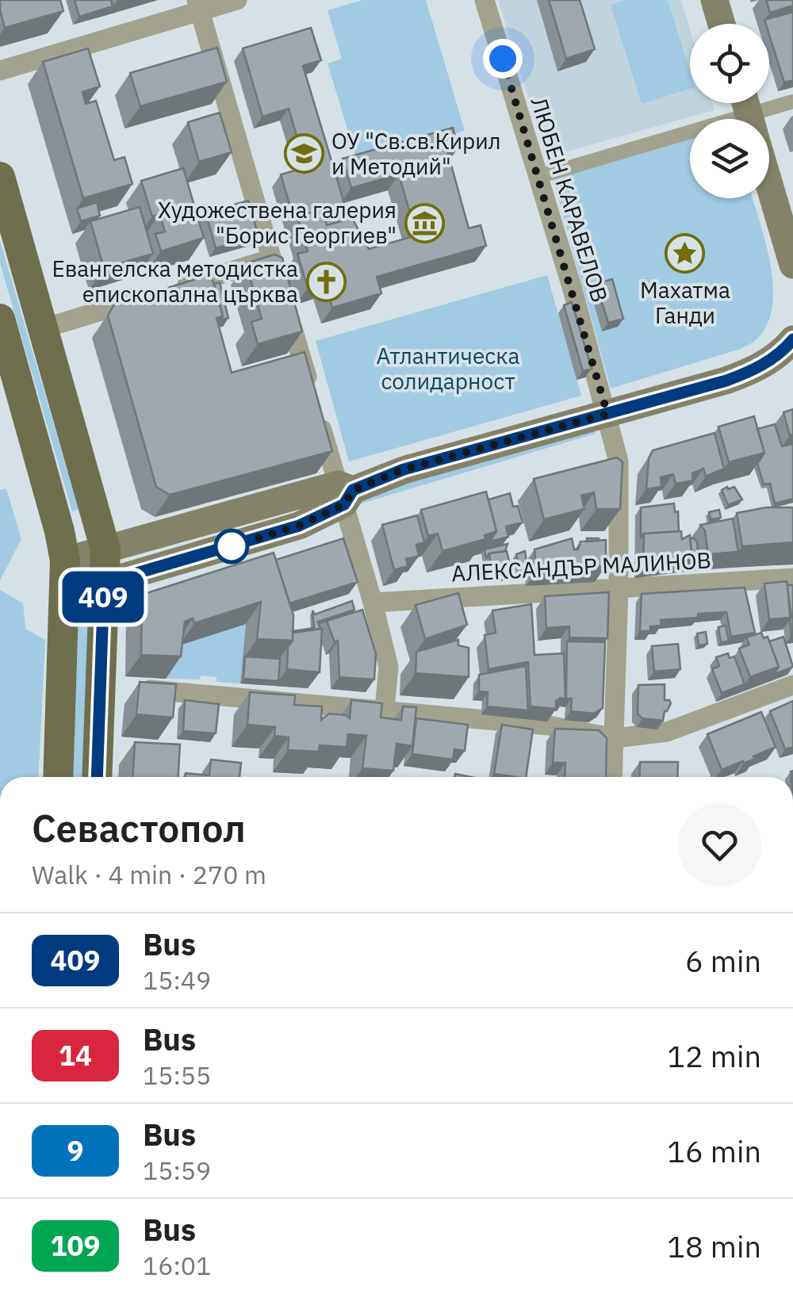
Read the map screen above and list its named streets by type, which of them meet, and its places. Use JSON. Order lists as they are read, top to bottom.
{
  "streets": {
    "street": ["ЛЮБЕН КАРАВЕЛОВ", "АЛЕКСАНДЪР МАЛИНОВ"]
  },
  "crossings": [
    ["ЛЮБЕН КАРАВЕЛОВ", "АЛЕКСАНДЪР МАЛИНОВ"]
  ],
  "parks": ["Атлантическа солидарност"],
  "places": {
    "school or university": ["ОУ \"Св.св.Кирил и Методий\""],
    "museum": ["Художествена галерия \"Борис Георгиев\""],
    "place": ["Махатма Ганди"],
    "church": ["Евангелска методистка епископална църква"]
  },
  "lines": ["bus line 409"],
  "page": {
    "on_map": "409",
    "heading": ["Севастопол", "Walk · 4 min · 270 m"],
    "list": [
      {
        "mark": "409",
        "name": "Bus",
        "note": "15:49",
        "value": "6 min"
      },
      {
        "mark": "14",
        "name": "Bus",
        "note": "15:55",
        "value": "12 min"
      },
      {
        "mark": "9",
        "name": "Bus",
        "note": "15:59",
        "value": "16 min"
      },
      {
        "mark": "109",
        "name": "Bus",
        "note": "16:01",
        "value": "18 min"
      }
    ]
  }
}
